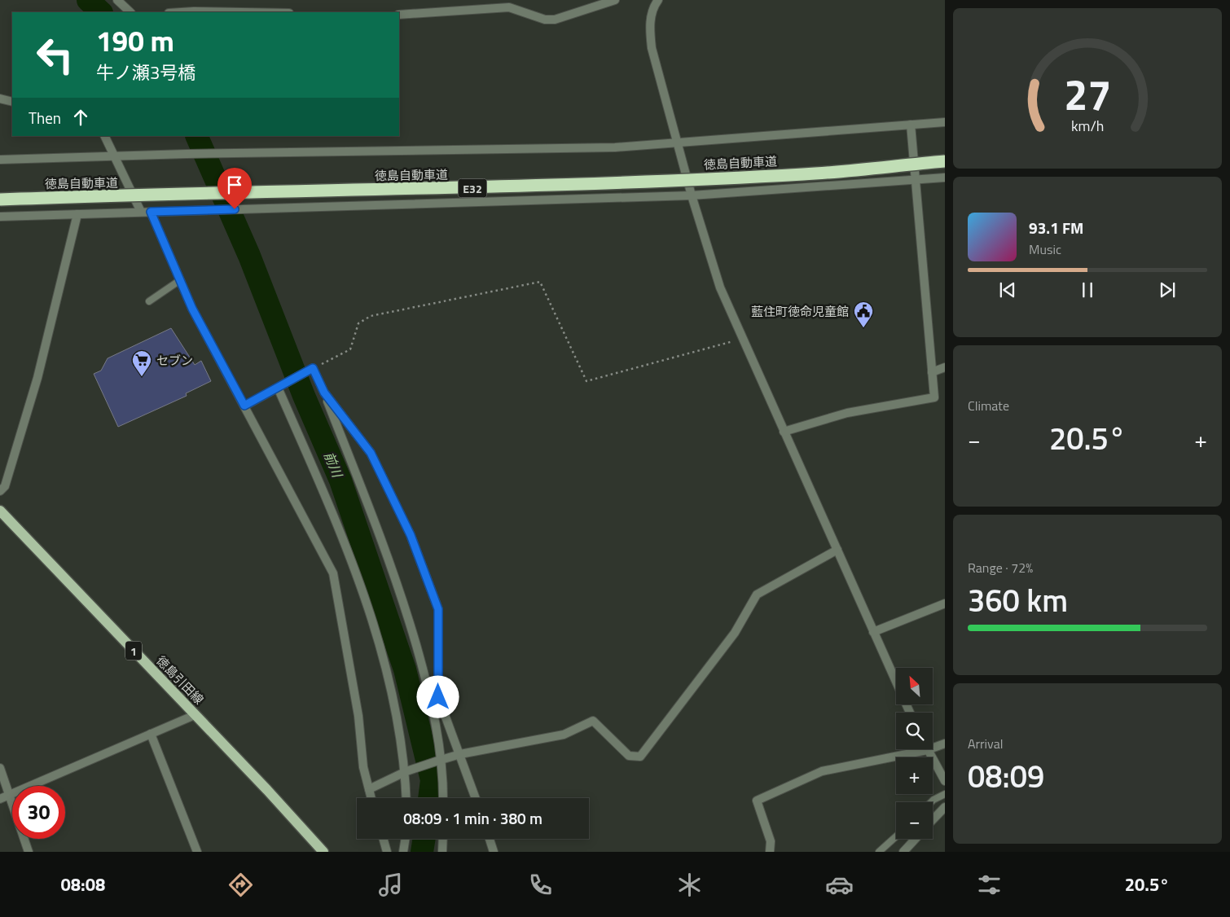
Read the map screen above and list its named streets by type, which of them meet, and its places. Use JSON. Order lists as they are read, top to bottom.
{
  "streets": {
    "highway": ["徳島自動車道", "E32"],
    "main road": ["1", "徳島引田線"]
  },
  "water": ["前川"],
  "places": {
    "public building": ["藍住町徳命児童館"],
    "supermarket": ["セブン"]
  },
  "north": "top left",
  "page": {
    "turn": ["190 m", "牛ノ瀬3号橋"],
    "then": "Then",
    "song": ["93.1 FM", "Music"],
    "tile": [
      "Climate",
      ["Range · 72%", "360 km"],
      ["Arrival", "08:09"]
    ],
    "heat": ["−", "20.5°", "+"],
    "map_buttons": ["+", "−"],
    "limit": "30",
    "trip": "08:09 · 1 min · 380 m",
    "tabs": ["08:08", "20.5°"],
    "gauge": ["27", "km/h"]
  }
}
